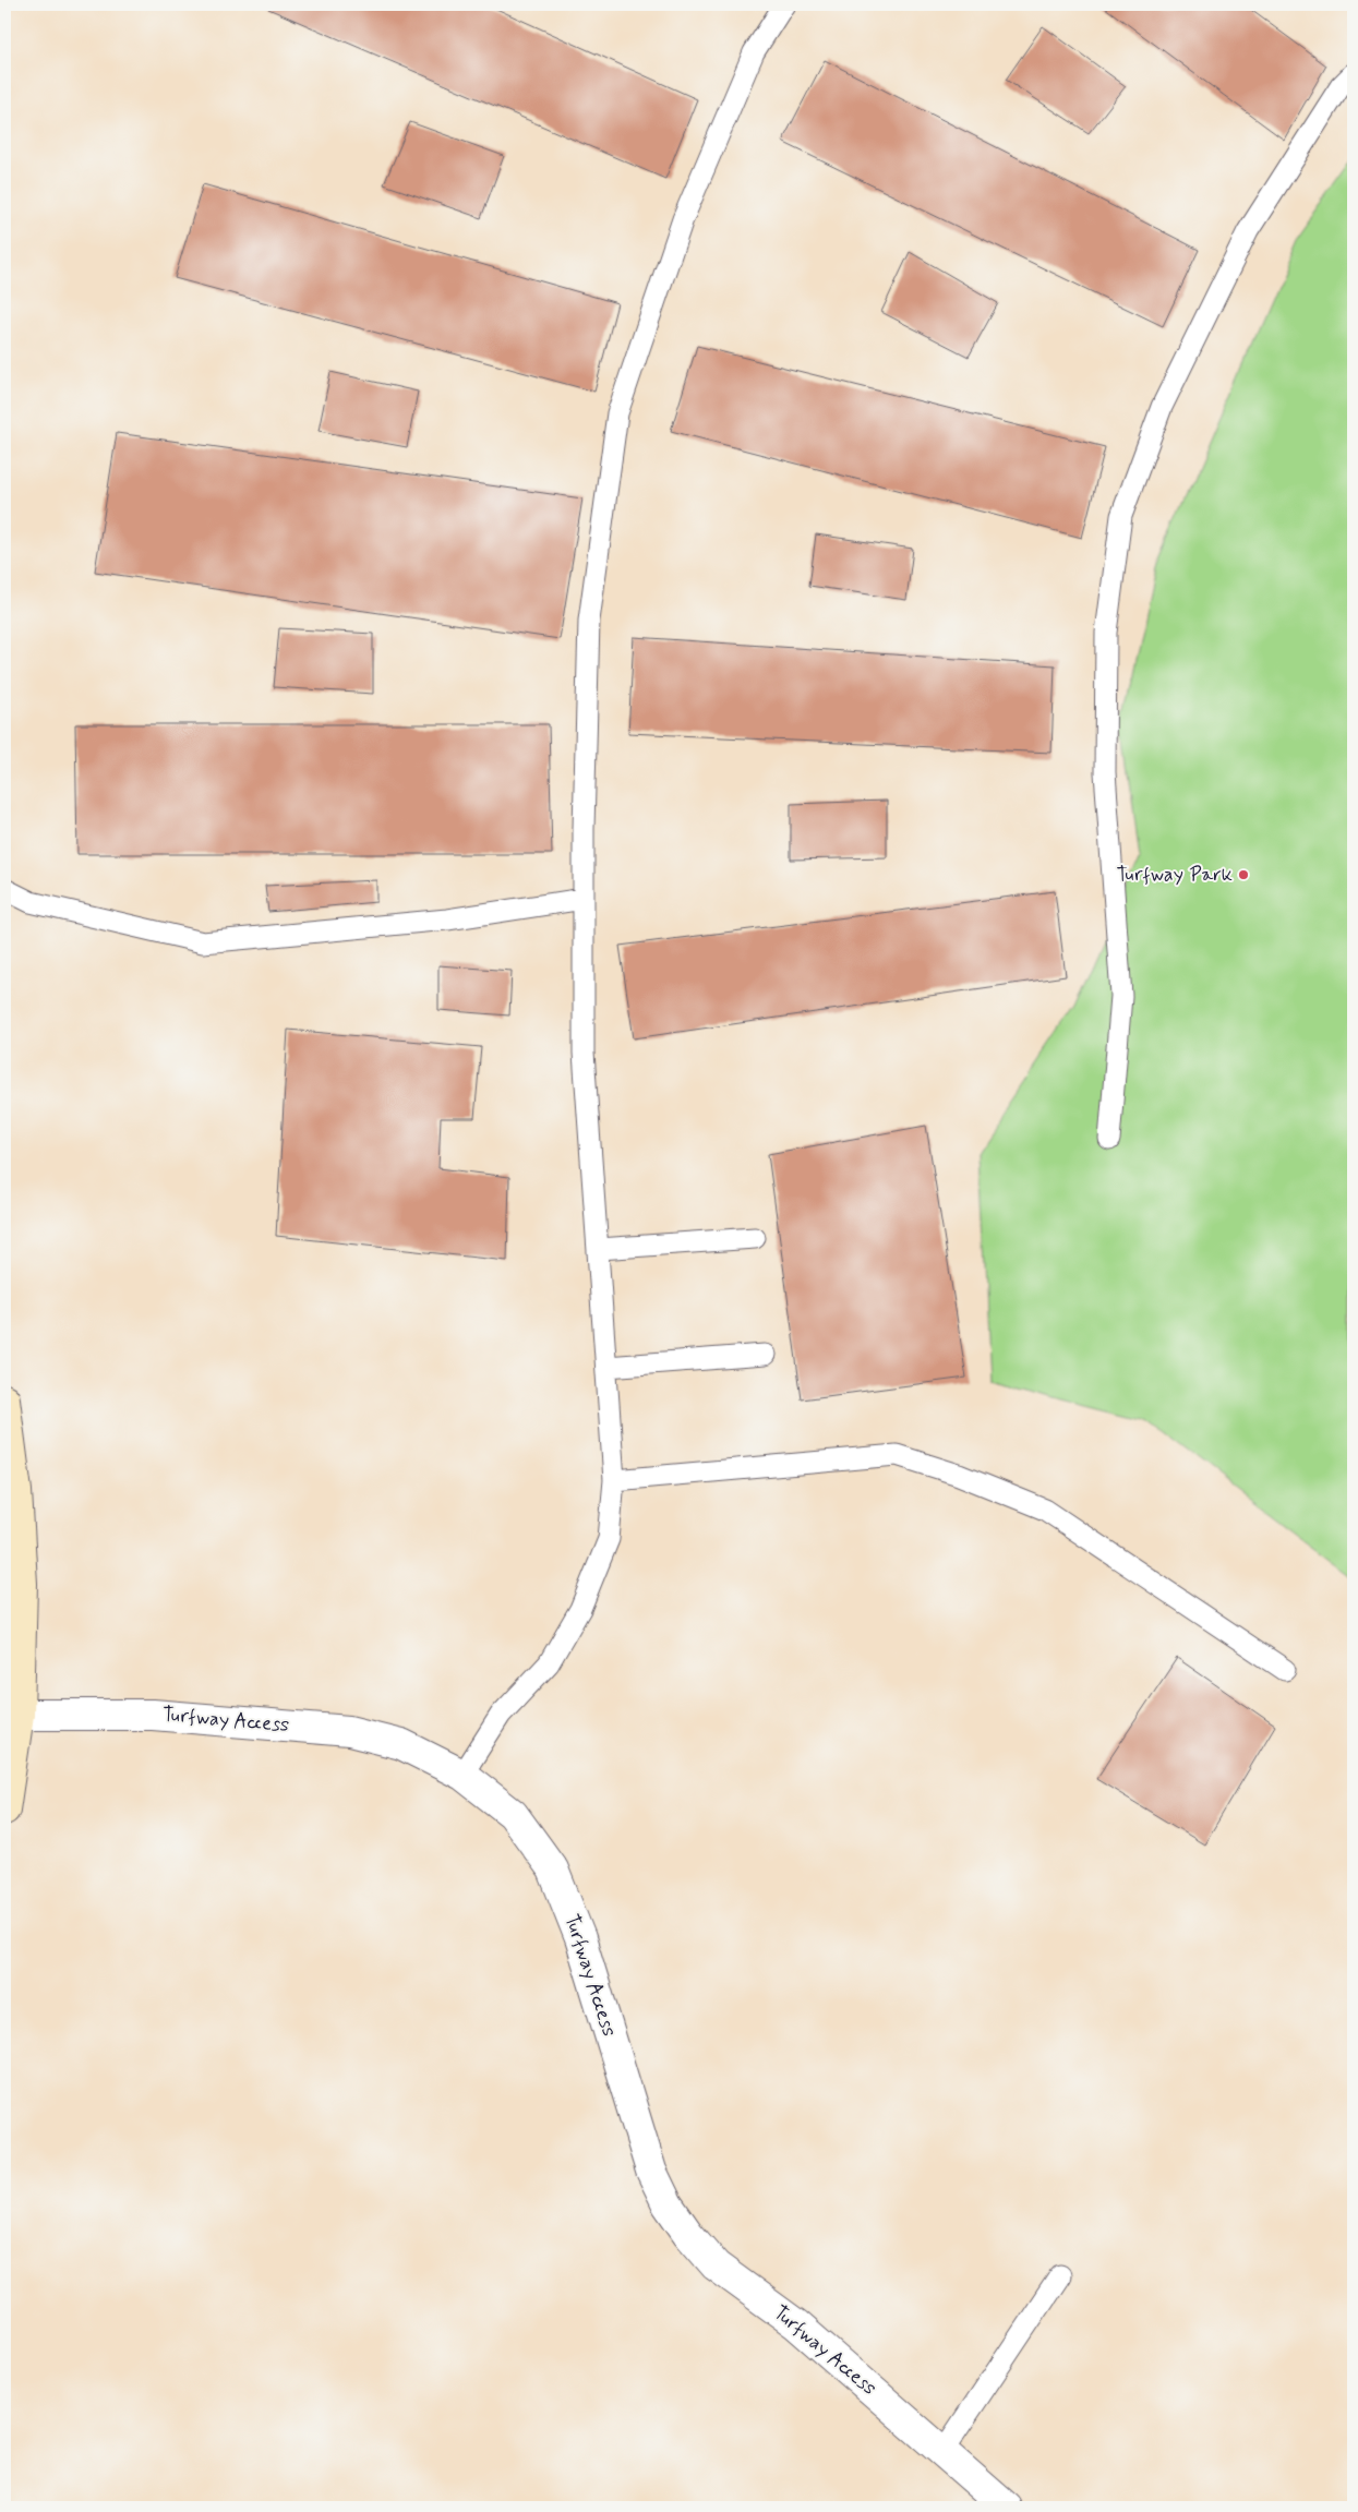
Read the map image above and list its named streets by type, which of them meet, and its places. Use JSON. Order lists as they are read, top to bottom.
{
  "streets": {
    "street": ["Turfway Access"]
  },
  "places": ["Turfway Park"]
}
